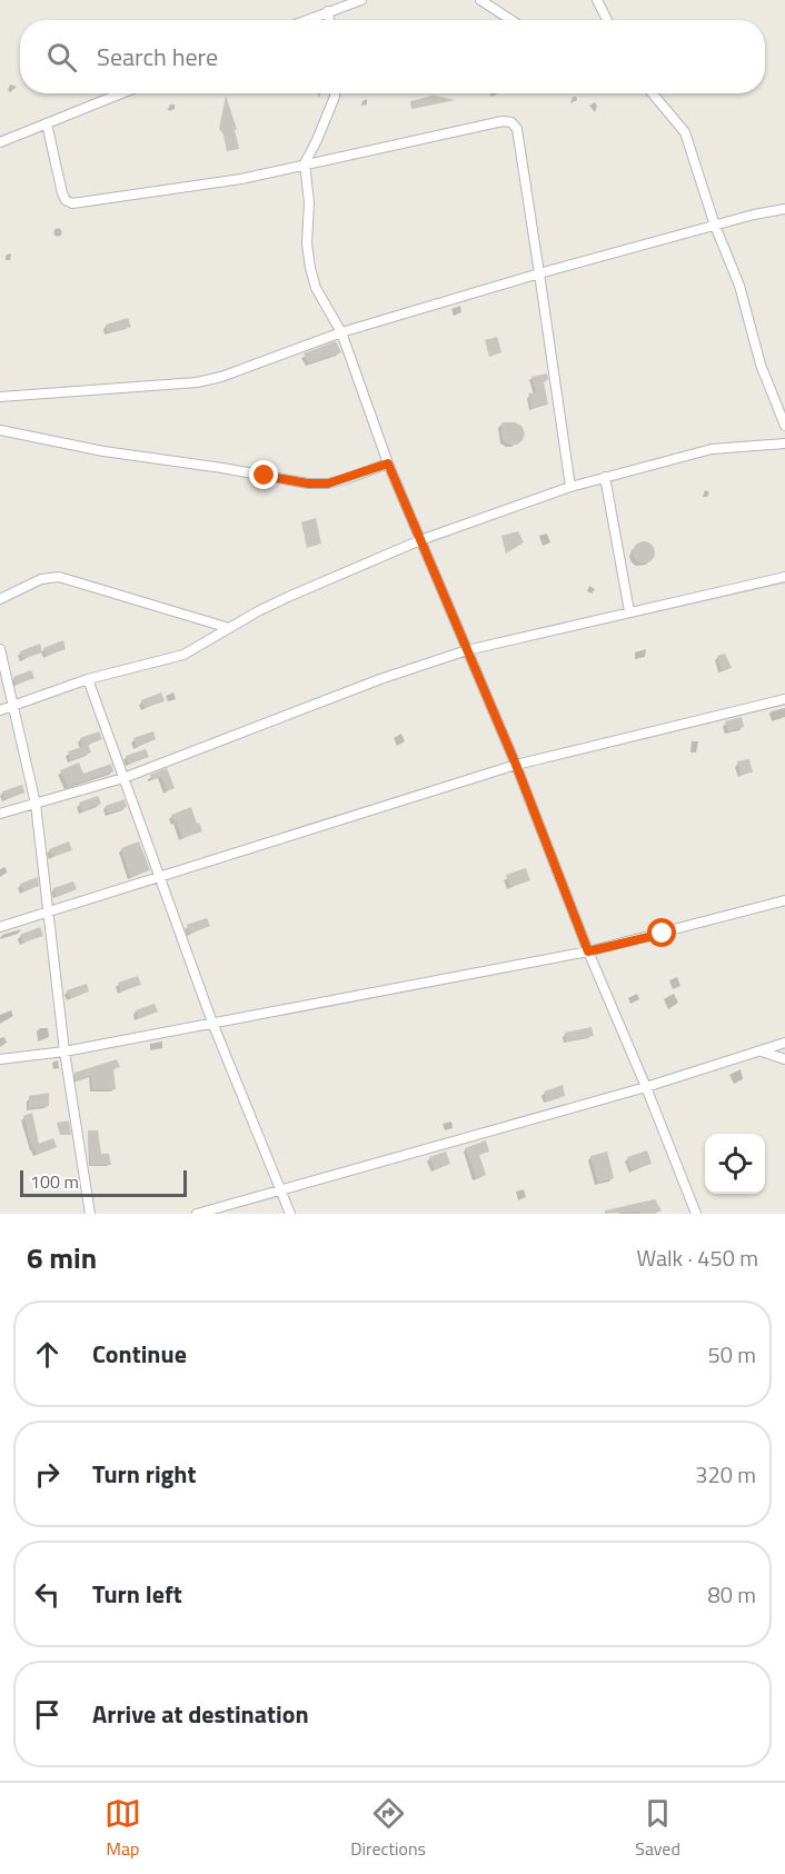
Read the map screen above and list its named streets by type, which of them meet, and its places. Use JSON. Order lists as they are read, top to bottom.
{
  "scale_bar": "100 m",
  "page": {
    "search": "Search here",
    "scale": "100 m",
    "heading": ["6 min", "Walk · 450 m"],
    "list": [
      ["Continue", "50 m"],
      ["Turn right", "320 m"],
      ["Turn left", "80 m"],
      "Arrive at destination"
    ],
    "nav": ["Map", "Directions", "Saved"]
  }
}
